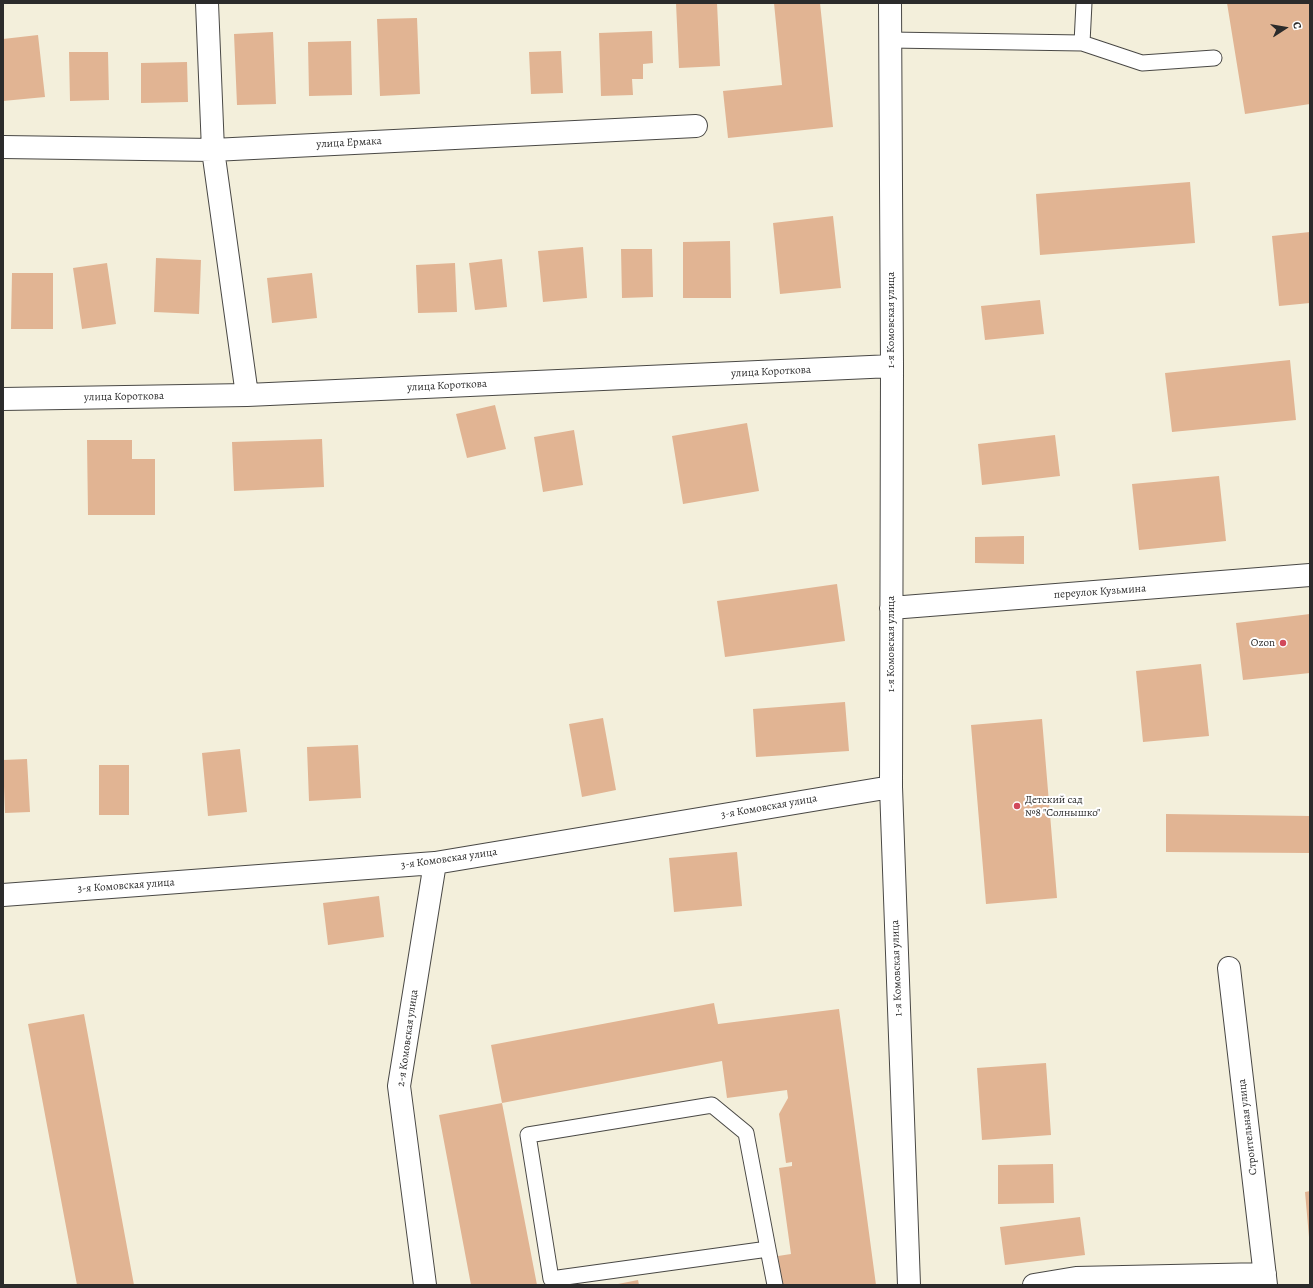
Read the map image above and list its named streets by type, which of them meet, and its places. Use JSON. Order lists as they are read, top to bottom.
{
  "streets": {
    "street": [
      "улица Ермака",
      "1-я Комовская улица",
      "улица Короткова",
      "переулок Кузьмина",
      "3-я Комовская улица",
      "2-я Комовская улица",
      "Строительная улица"
    ]
  },
  "crossings": [
    ["1-я Комовская улица", "улица Короткова"],
    ["1-я Комовская улица", "переулок Кузьмина"],
    ["1-я Комовская улица", "3-я Комовская улица"],
    ["3-я Комовская улица", "2-я Комовская улица"]
  ],
  "places": ["Ozon", "Детский сад №8 \"Солнышко\""],
  "north": "right"
}
